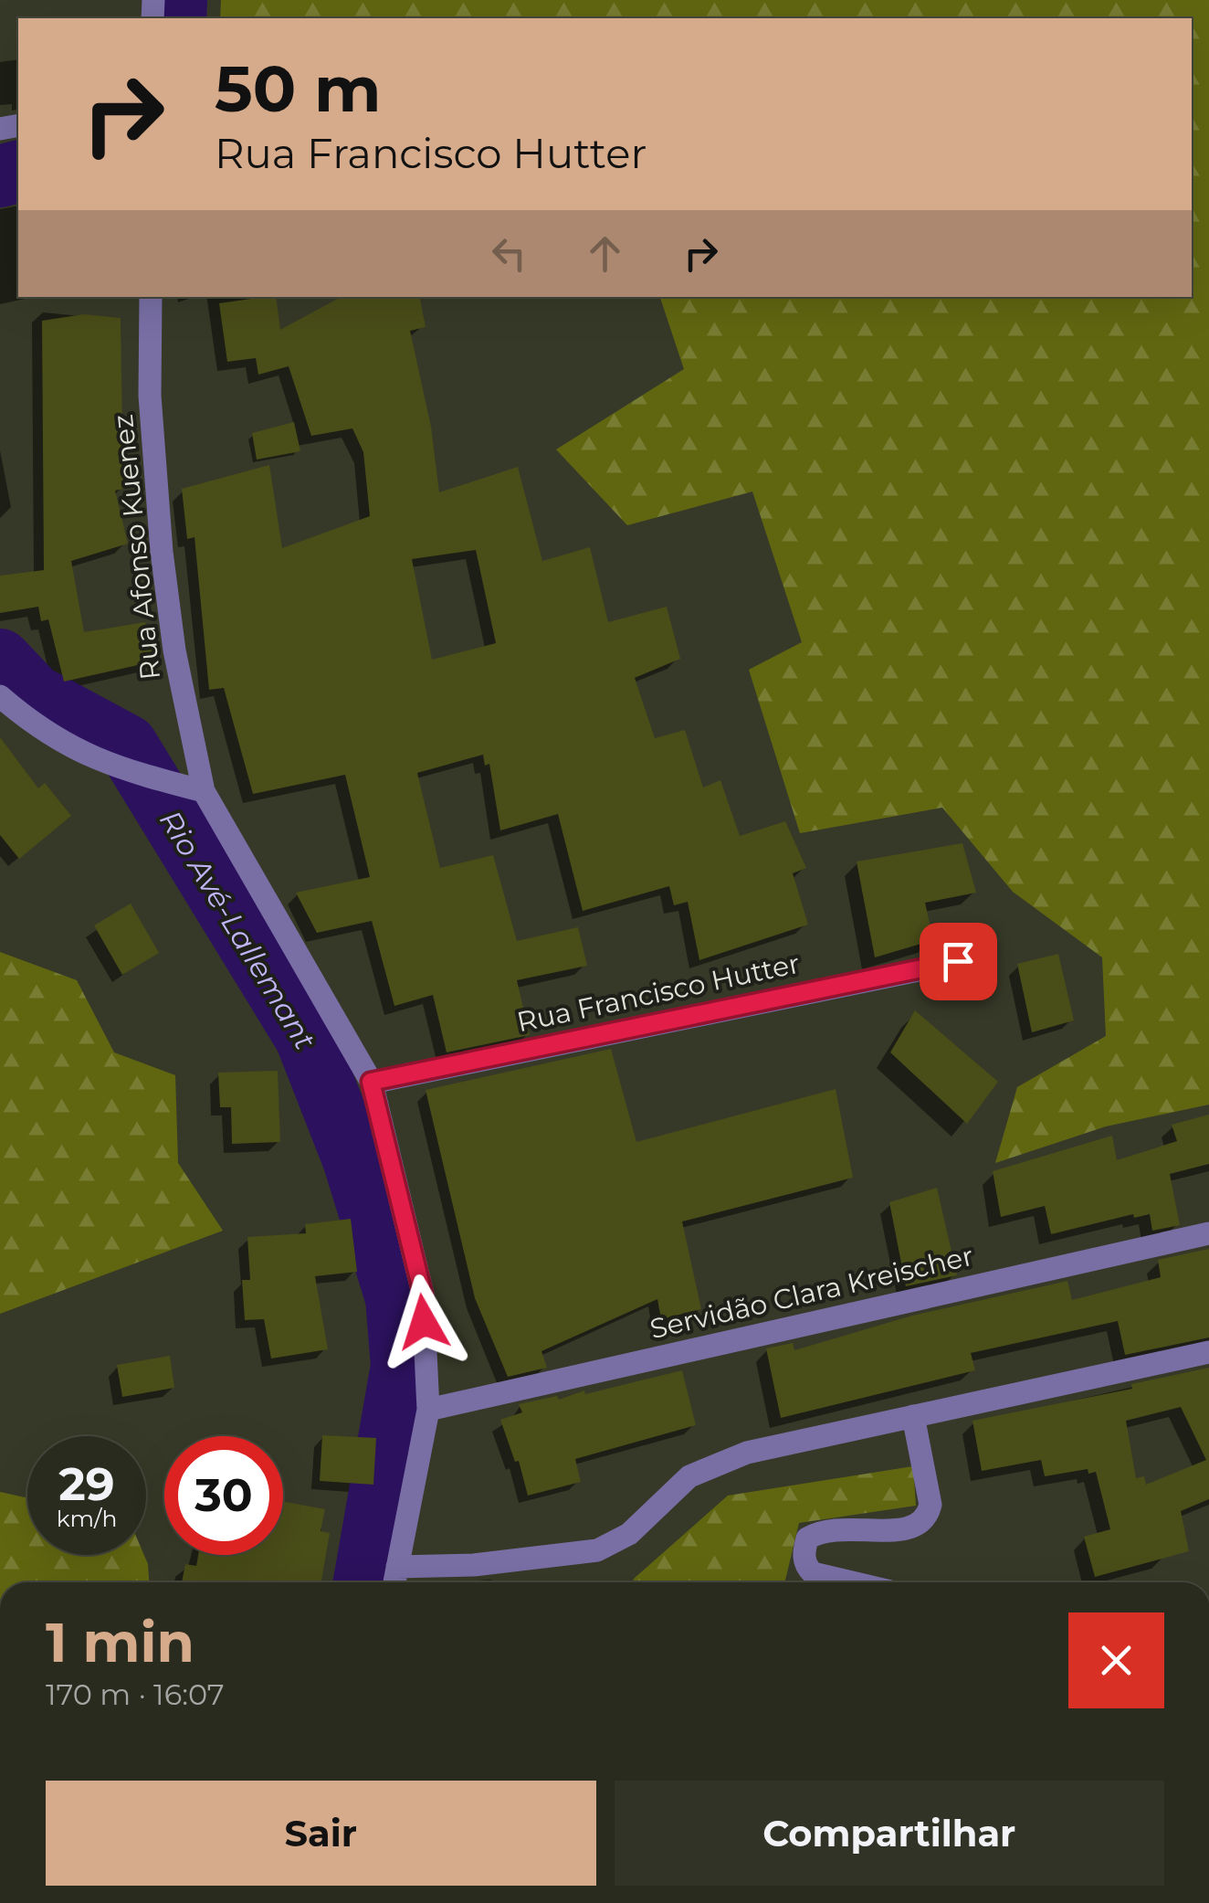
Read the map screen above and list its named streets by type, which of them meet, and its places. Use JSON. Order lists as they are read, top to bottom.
{
  "streets": {
    "street": ["Rua Afonso Kuenez", "Rua Francisco Hutter", "Servidão Clara Kreischer"]
  },
  "crossings": [
    ["Rua Afonso Kuenez", "Rua Francisco Hutter"],
    ["Rua Afonso Kuenez", "Servidão Clara Kreischer"]
  ],
  "water": ["Rio Avé‐Lallemant"],
  "page": {
    "turn": ["50 m", "Rua Francisco Hutter"],
    "speed": "29 km/h",
    "limit": "30",
    "heading": ["1 min", "170 m · 16:07"],
    "buttons": ["Sair", "Compartilhar"]
  }
}
